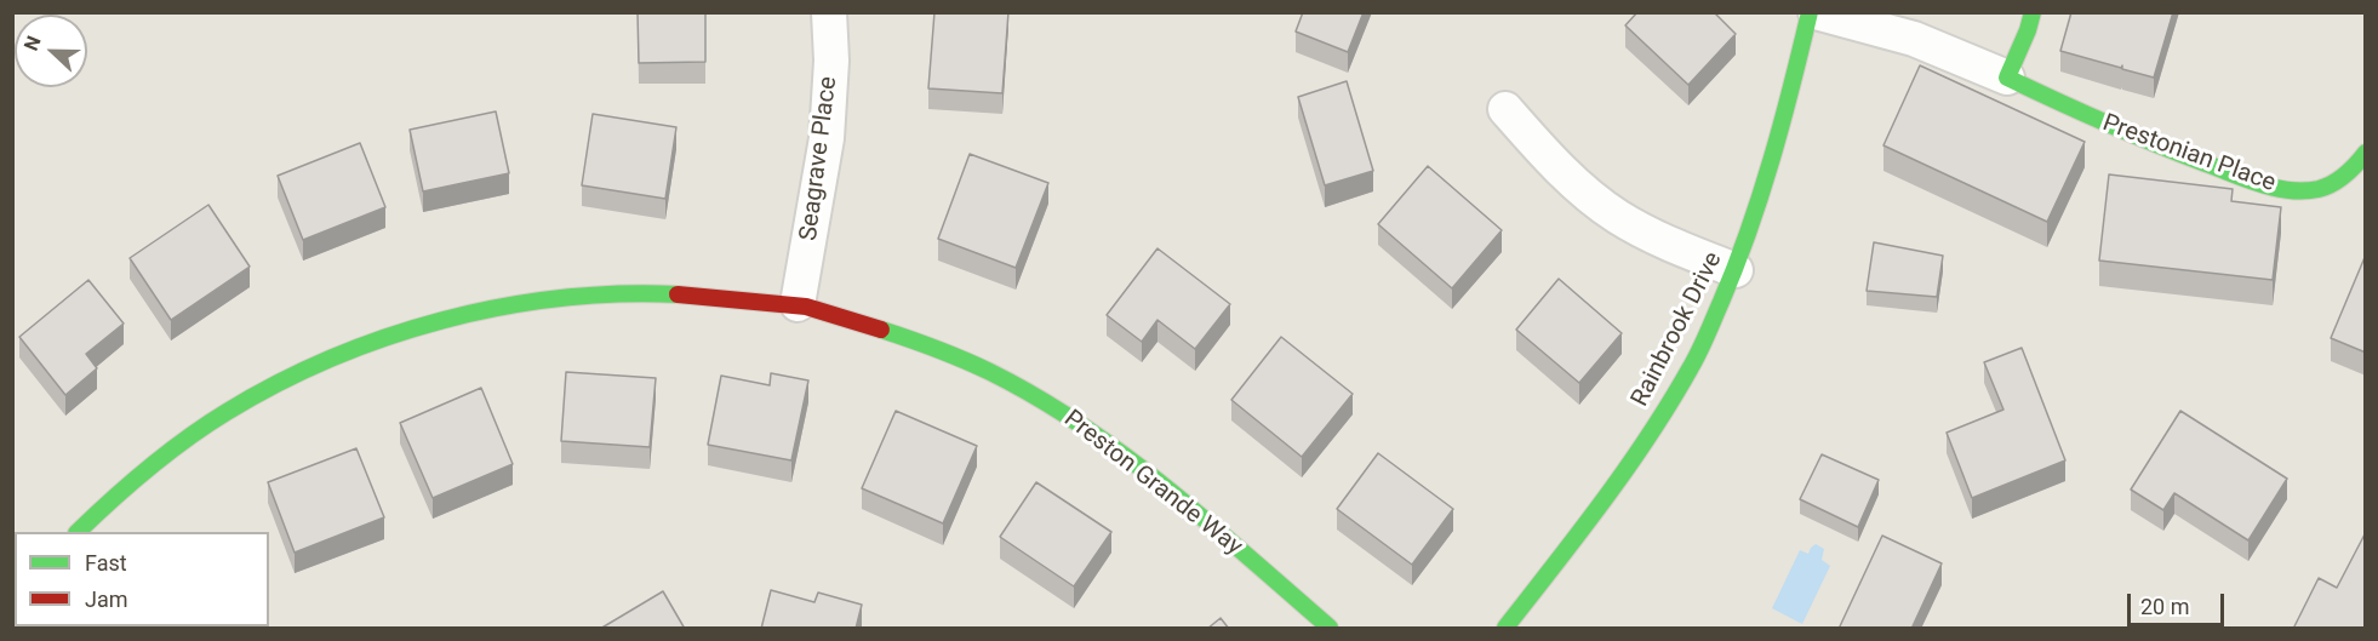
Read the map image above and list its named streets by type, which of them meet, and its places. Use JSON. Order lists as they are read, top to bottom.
{
  "streets": {
    "street": [
      "Prestonian Place",
      "Seagrave Place",
      "Rainbrook Drive",
      "Preston Grande Way"
    ]
  },
  "crossings": [
    ["Prestonian Place", "Rainbrook Drive"],
    ["Seagrave Place", "Preston Grande Way"]
  ],
  "legend": ["Fast", "Jam"],
  "scale_bar": "20 m",
  "north": "left"
}
